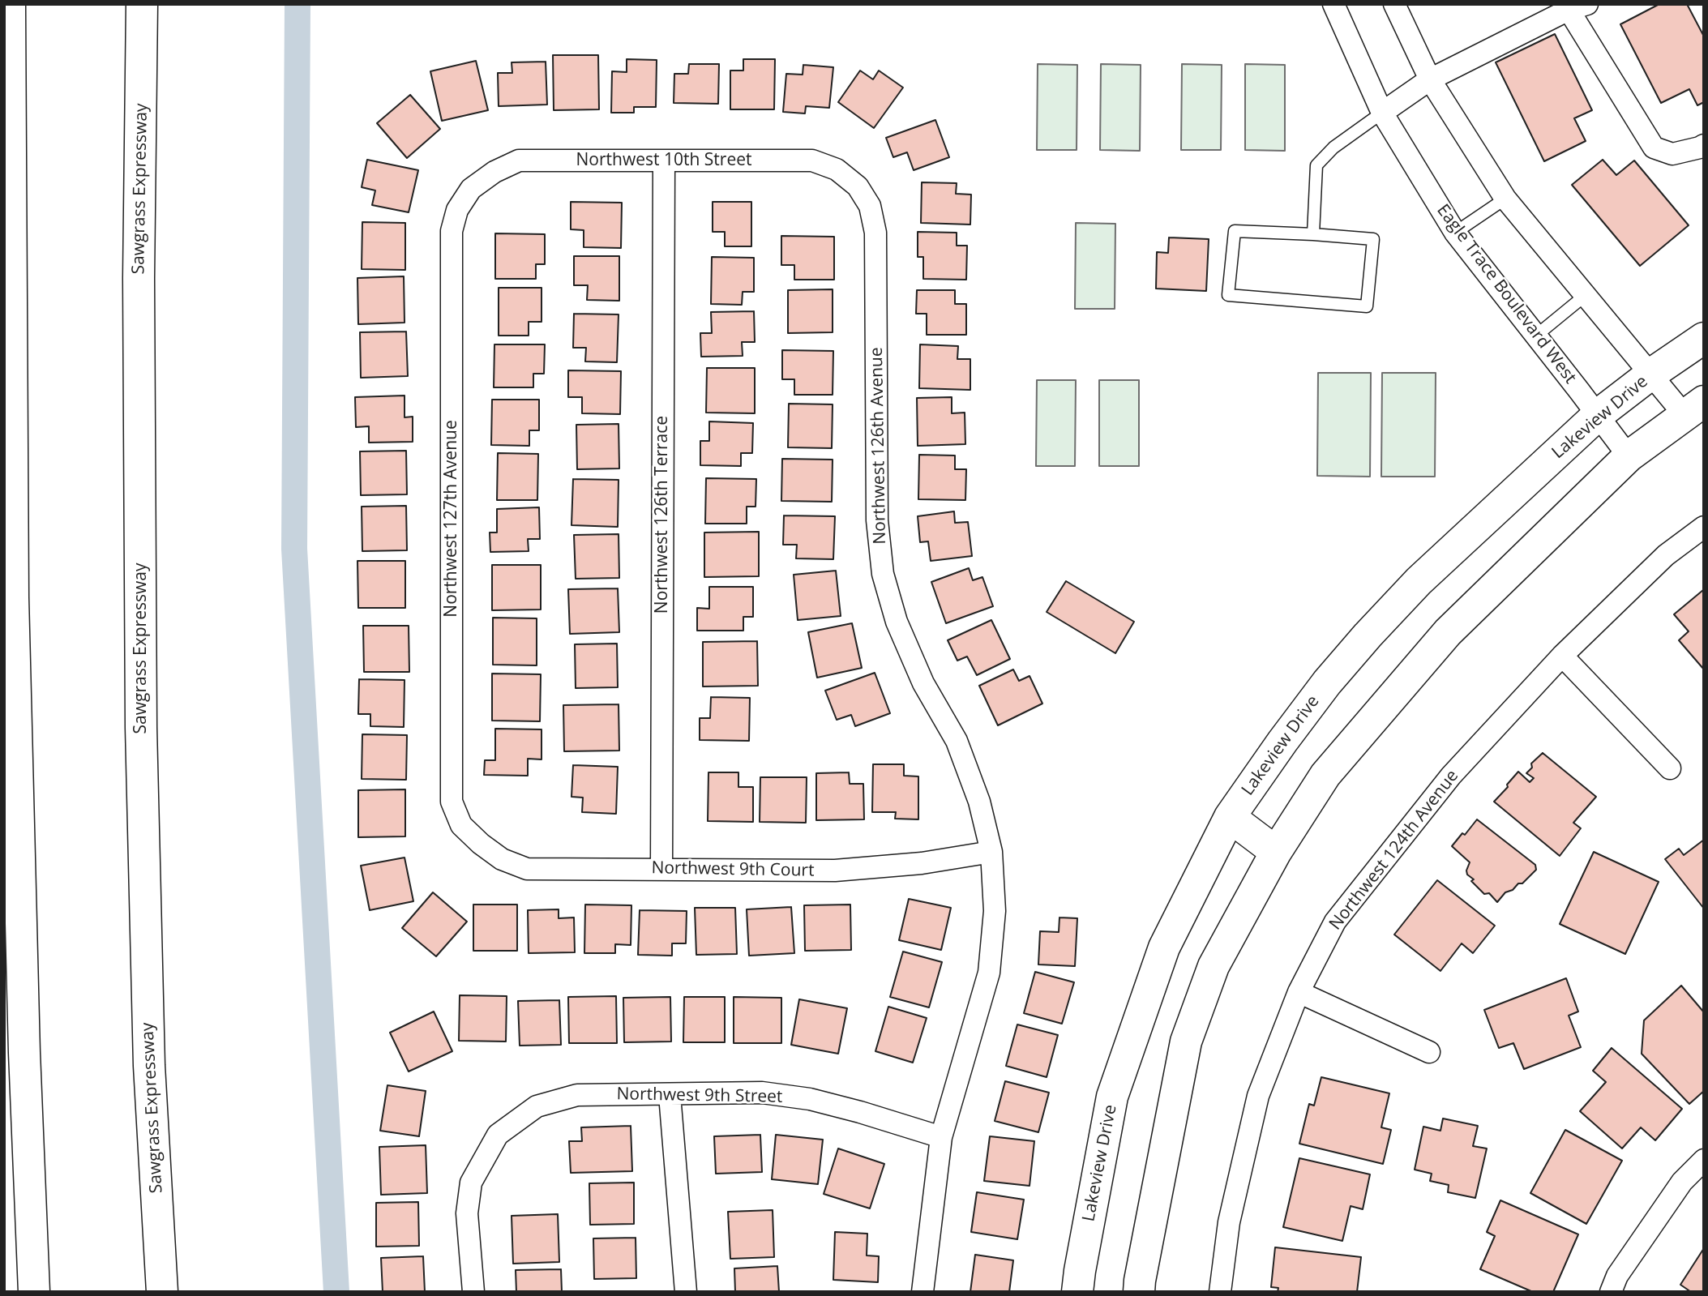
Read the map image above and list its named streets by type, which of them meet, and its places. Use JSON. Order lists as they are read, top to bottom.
{
  "streets": {
    "main road": ["Sawgrass Expressway", "Lakeview Drive"],
    "street": [
      "Northwest 10th Street",
      "Eagle Trace Boulevard West",
      "Northwest 126th Avenue",
      "Northwest 126th Terrace",
      "Northwest 127th Avenue",
      "Northwest 124th Avenue",
      "Northwest 9th Court",
      "Northwest 9th Street"
    ]
  },
  "crossings": [
    ["Northwest 10th Street", "Northwest 126th Avenue"],
    ["Northwest 10th Street", "Northwest 126th Terrace"],
    ["Northwest 10th Street", "Northwest 127th Avenue"],
    ["Eagle Trace Boulevard West", "Lakeview Drive"],
    ["Northwest 126th Avenue", "Northwest 9th Court"],
    ["Northwest 126th Avenue", "Northwest 9th Street"],
    ["Northwest 126th Terrace", "Northwest 9th Court"],
    ["Northwest 127th Avenue", "Northwest 9th Court"]
  ]
}
